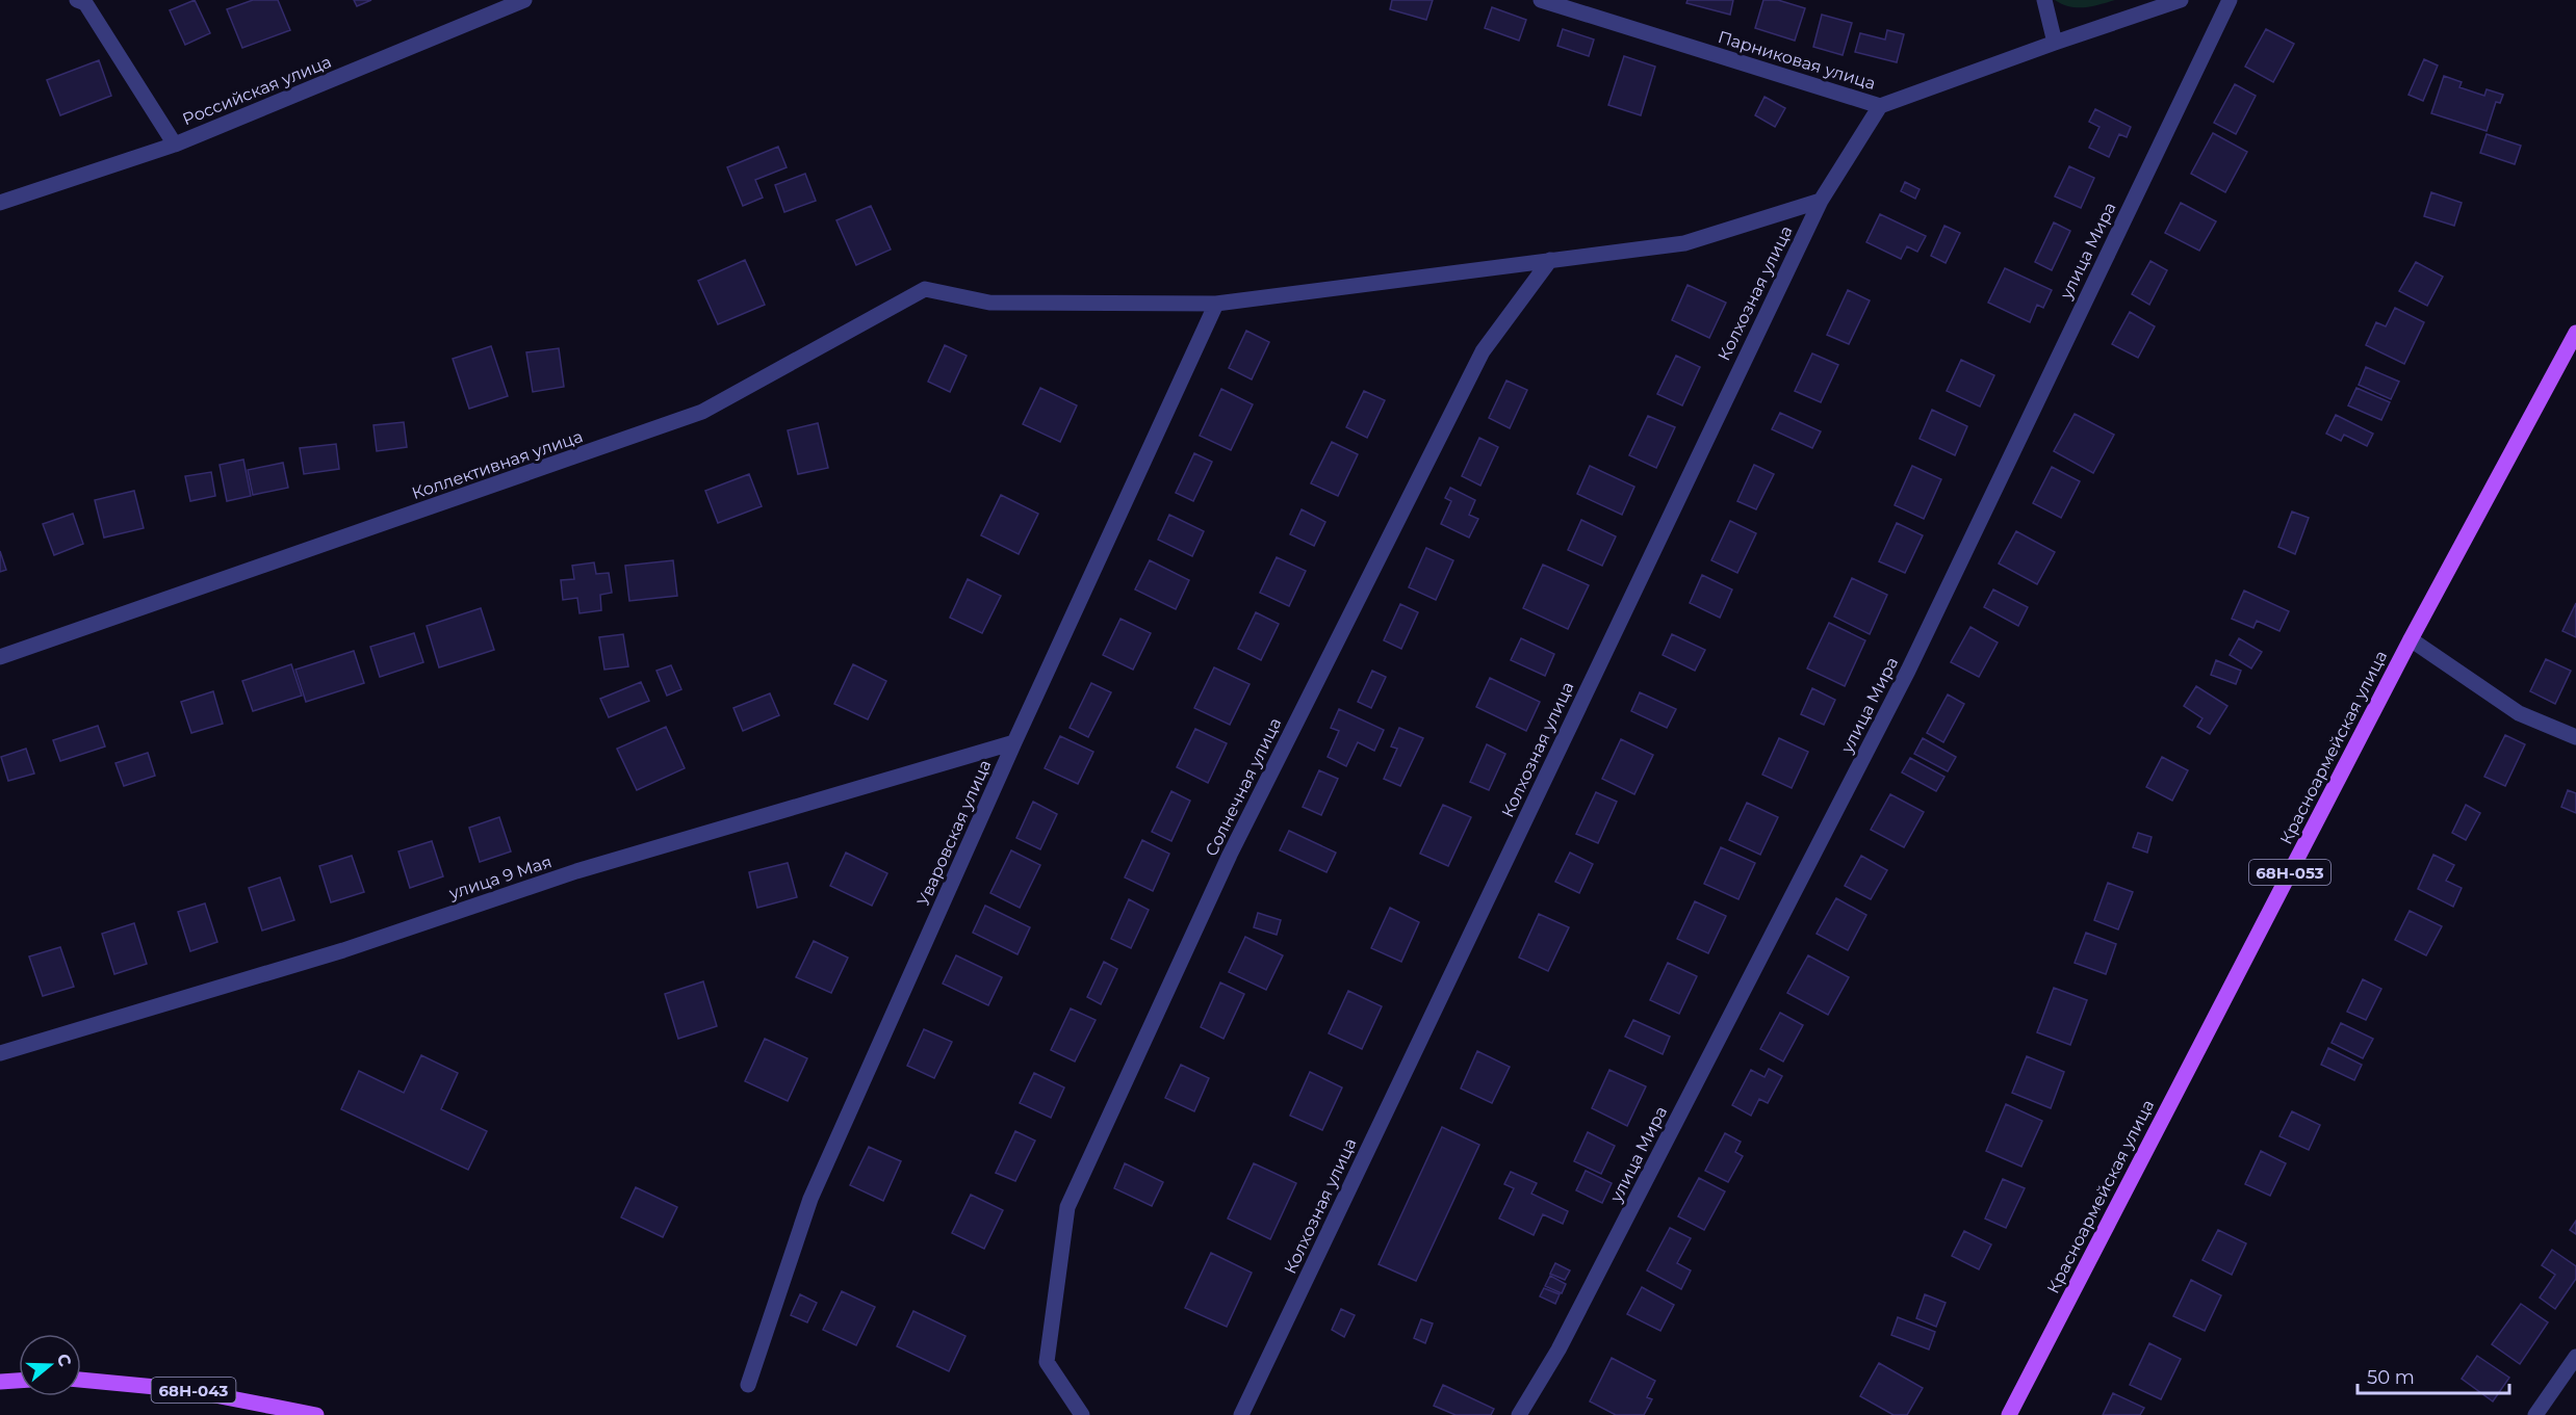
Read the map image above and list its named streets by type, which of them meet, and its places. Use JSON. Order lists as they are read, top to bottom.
{
  "streets": {
    "main road": ["Красноармейская улица", "68Н-053", "68Н-043"],
    "street": [
      "Парниковая улица",
      "Российская улица",
      "улица Мира",
      "Колхозная улица",
      "Коллективная улица",
      "Солнечная улица",
      "Уваровская улица",
      "улица 9 Мая"
    ]
  },
  "crossings": [
    ["Парниковая улица", "Колхозная улица"],
    ["Колхозная улица", "Коллективная улица"],
    ["Коллективная улица", "Солнечная улица"],
    ["Коллективная улица", "Уваровская улица"],
    ["Уваровская улица", "улица 9 Мая"]
  ],
  "scale_bar": "50 m",
  "north": "right"
}
